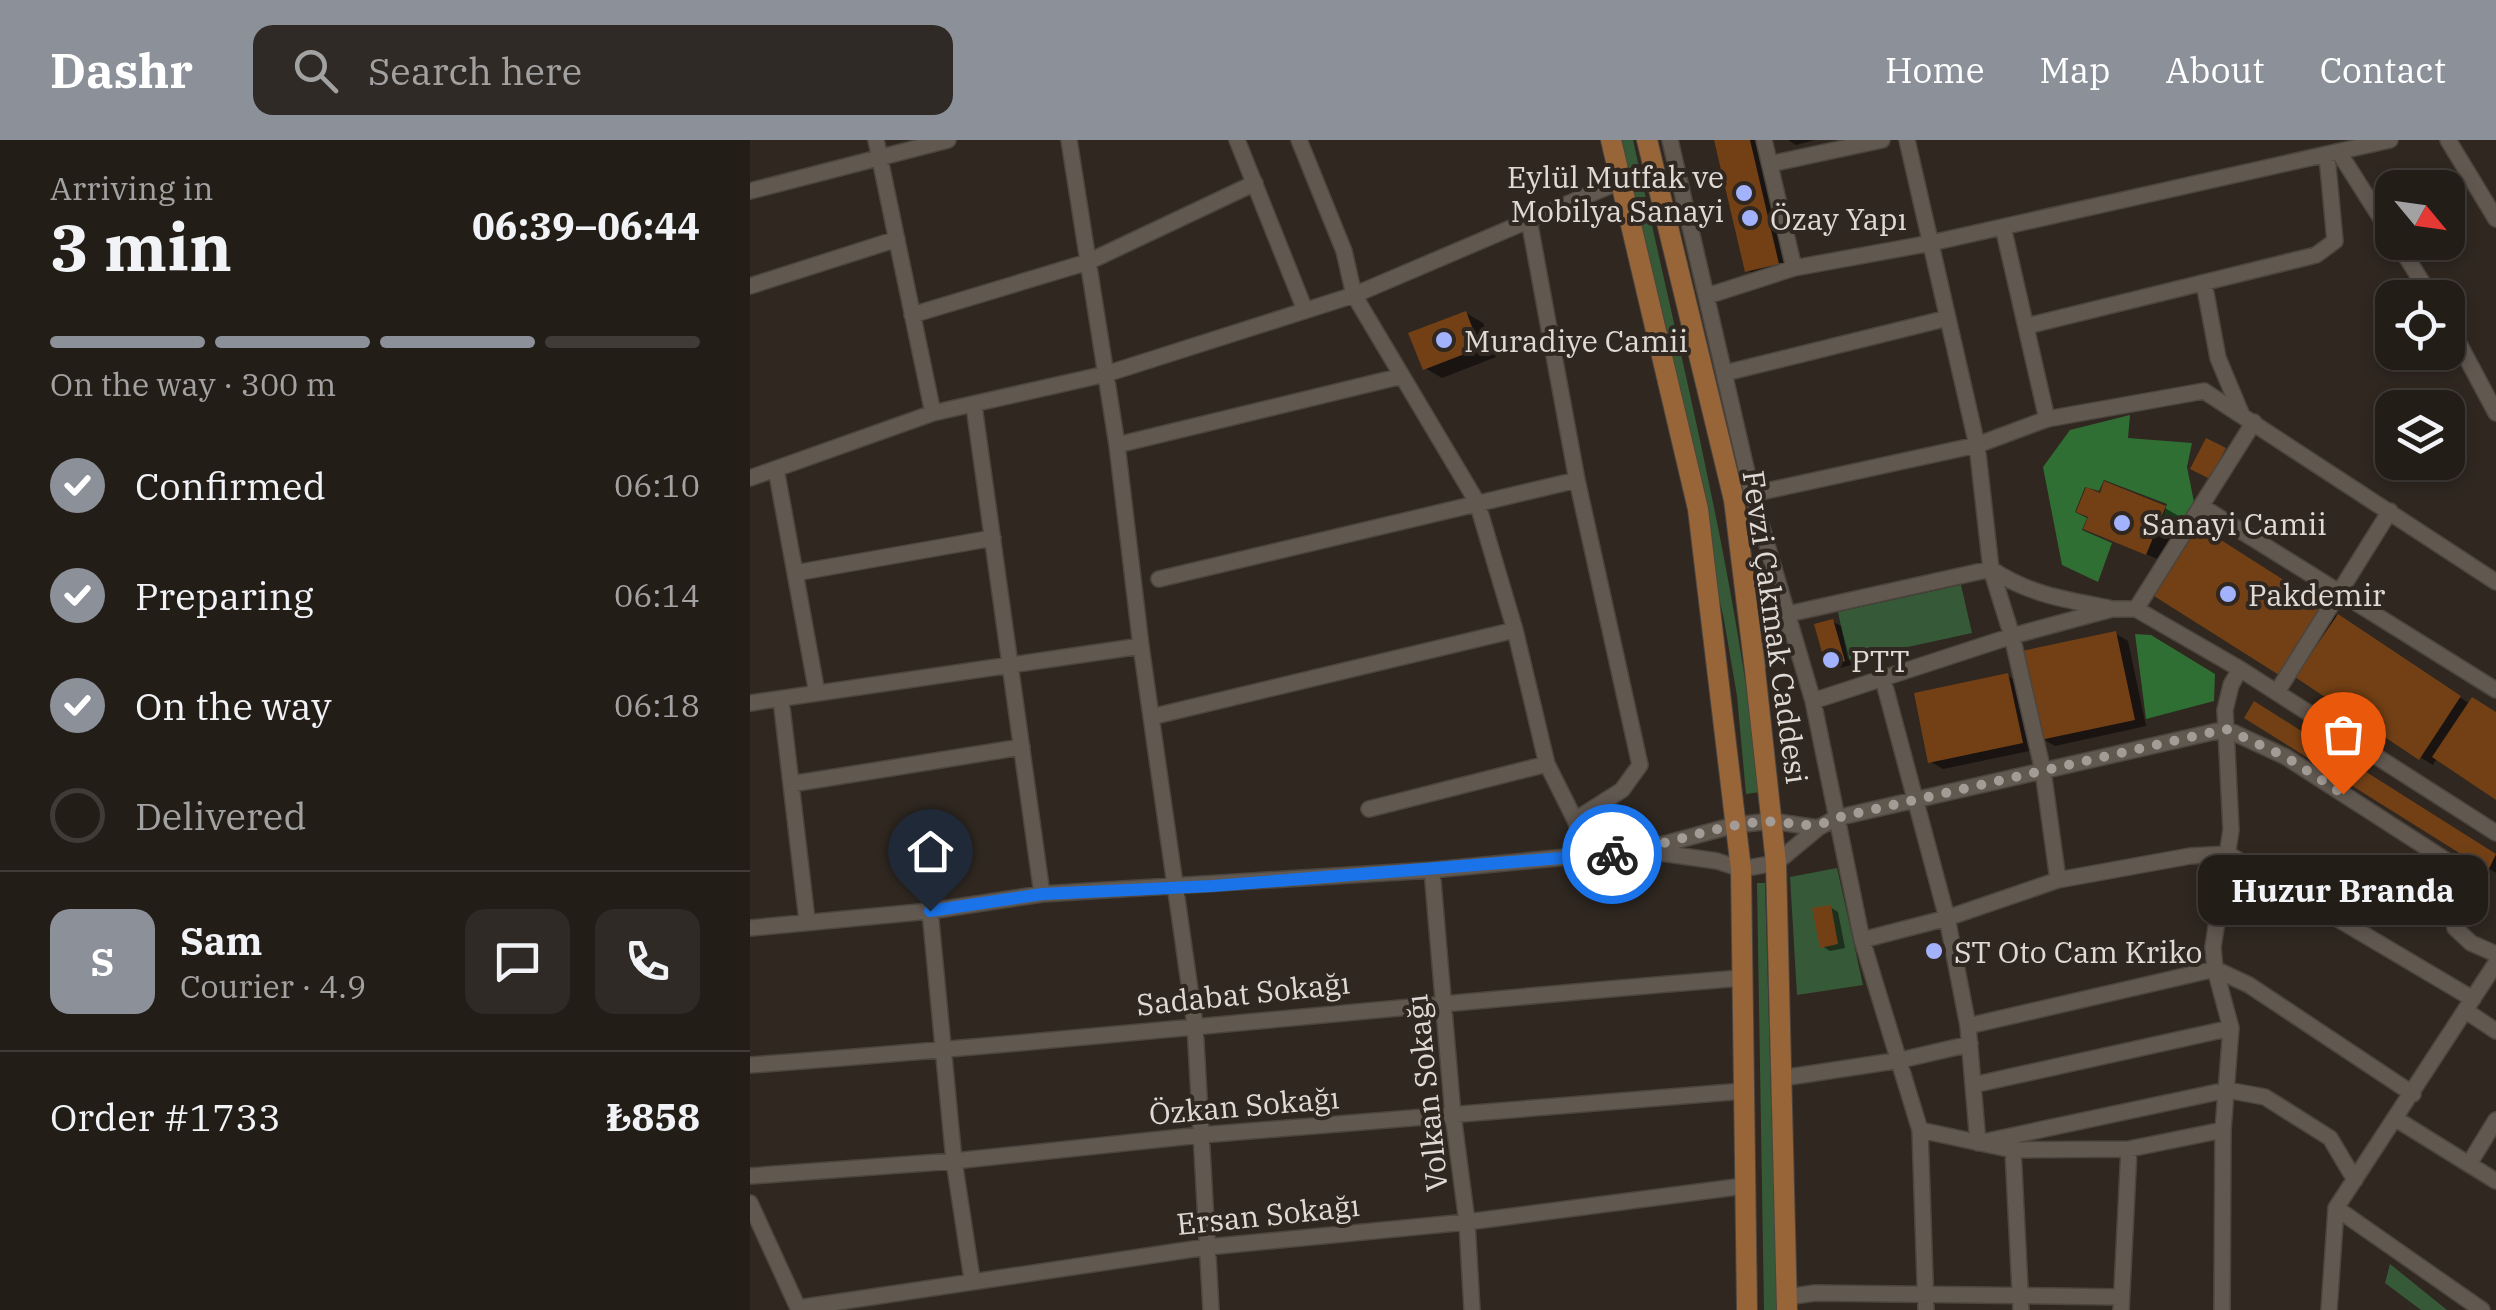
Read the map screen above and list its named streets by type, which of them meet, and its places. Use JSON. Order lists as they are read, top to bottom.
{
  "streets": {
    "main road": ["Fevzi Çakmak Caddesi"],
    "street": [
      "Sadabat Sokağı",
      "Volkan Sokağı",
      "Özkan Sokağı",
      "Ersan Sokağı"
    ]
  },
  "crossings": [
    ["Fevzi Çakmak Caddesi", "Sadabat Sokağı"],
    ["Fevzi Çakmak Caddesi", "Özkan Sokağı"],
    ["Fevzi Çakmak Caddesi", "Ersan Sokağı"],
    ["Sadabat Sokağı", "Volkan Sokağı"],
    ["Volkan Sokağı", "Özkan Sokağı"],
    ["Volkan Sokağı", "Ersan Sokağı"]
  ],
  "places": [
    "Eylül Mutfak ve Mobilya Sanayi",
    "Özay Yapı",
    "Muradiye Camii",
    "Sanayi Camii",
    "Pakdemir",
    "PTT",
    "Huzur Branda",
    "ST Oto Cam Kriko"
  ],
  "north": "bottom right",
  "page": {
    "header": "Dashr",
    "search": "Search here",
    "nav": [
      "Home",
      "Map",
      "About",
      "Contact"
    ],
    "heading": ["3 min", "Arriving in", "06:39–06:44"],
    "panel": [
      "Sam",
      "Courier · 4.9",
      "Order #1733",
      "₺858"
    ],
    "bar": "On the way · 300 m",
    "list": [
      ["Confirmed", "06:10"],
      ["Preparing", "06:14"],
      ["On the way", "06:18"],
      "Delivered"
    ],
    "bubble": "Huzur Branda",
    "round": "S"
  }
}
